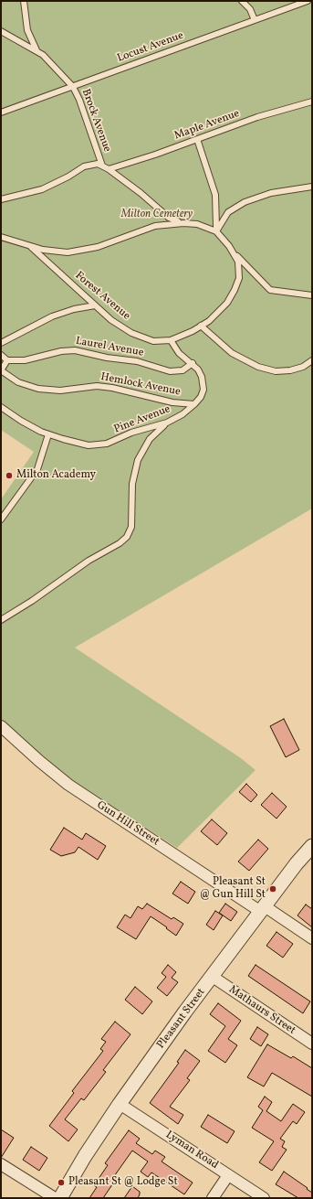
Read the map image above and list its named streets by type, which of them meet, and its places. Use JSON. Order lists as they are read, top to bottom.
{
  "streets": {
    "street": [
      "Gun Hill Street",
      "Mathaurs Street",
      "Pleasant Street",
      "Lyman Road"
    ],
    "lane": [
      "Locust Avenue",
      "Brock Avenue",
      "Maple Avenue",
      "Forest Avenue",
      "Laurel Avenue",
      "Hemlock Avenue",
      "Pine Avenue"
    ]
  },
  "crossings": [
    ["Locust Avenue", "Brock Avenue"],
    ["Forest Avenue", "Pine Avenue"],
    ["Laurel Avenue", "Pine Avenue"],
    ["Hemlock Avenue", "Pine Avenue"],
    ["Gun Hill Street", "Pleasant Street"],
    ["Mathaurs Street", "Pleasant Street"],
    ["Pleasant Street", "Lyman Road"]
  ],
  "parks": ["Milton Cemetery"],
  "places": ["Milton Academy", "Pleasant St @ Gun Hill St", "Pleasant St @ Lodge St"]
}
